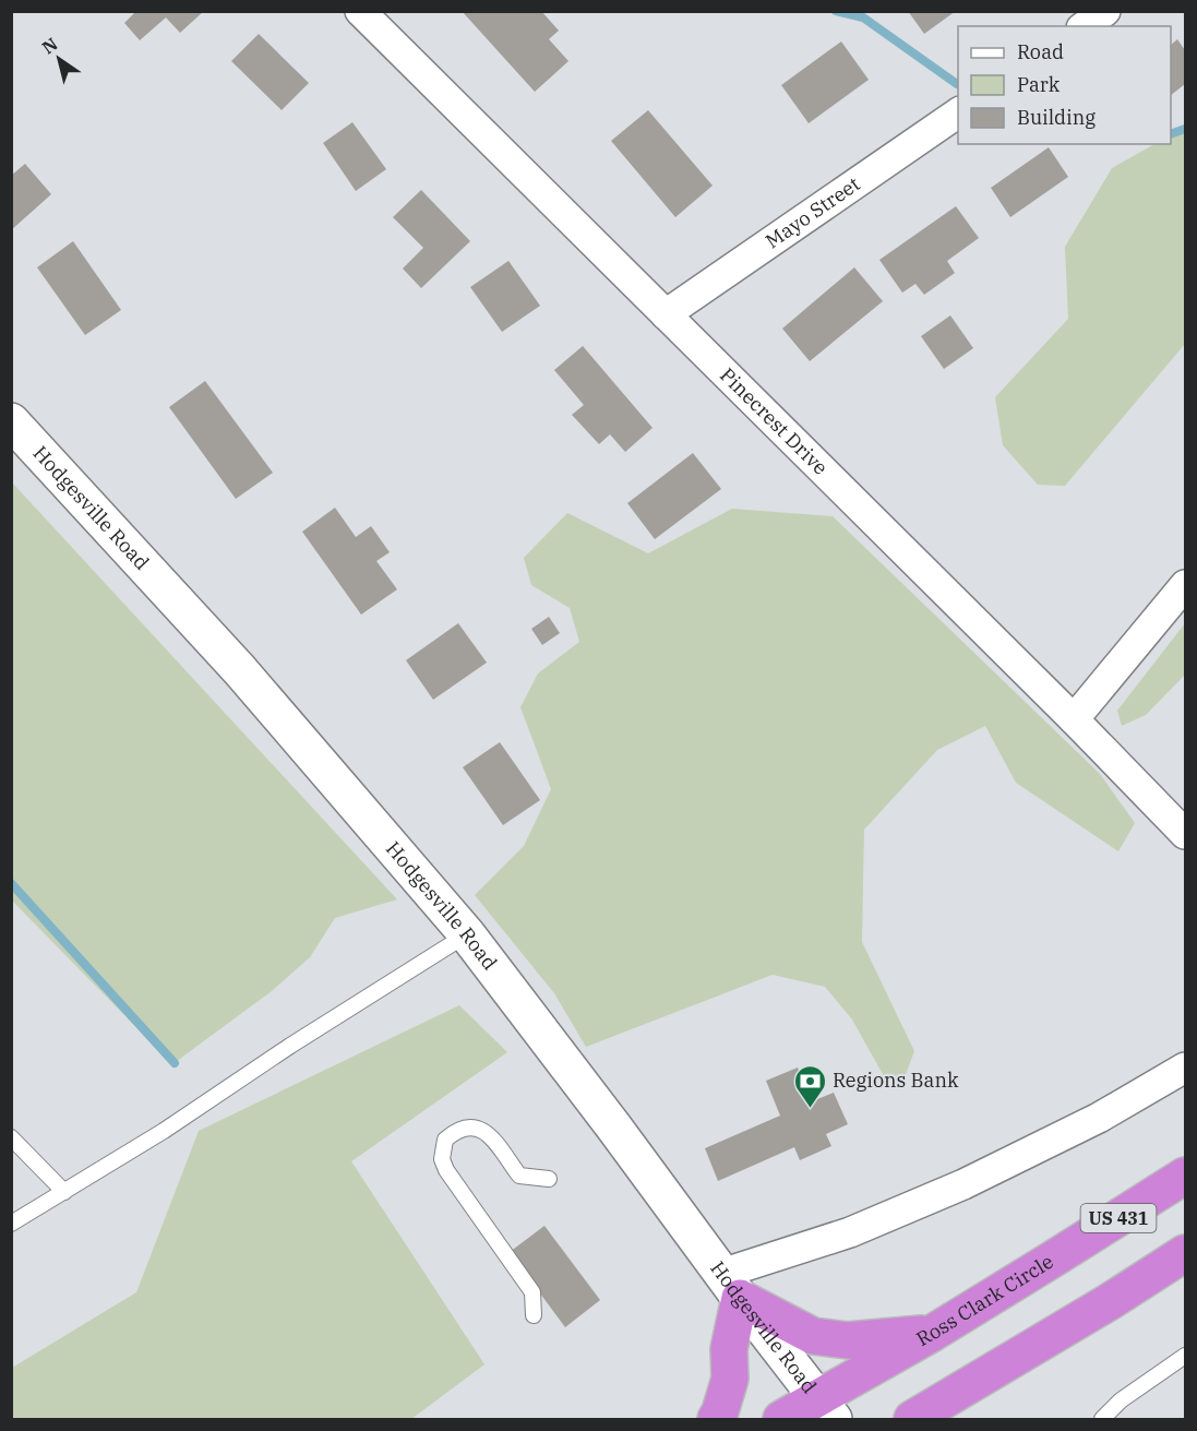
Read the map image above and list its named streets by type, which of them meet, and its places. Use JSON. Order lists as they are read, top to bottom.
{
  "streets": {
    "highway": ["US 431", "Ross Clark Circle"],
    "street": ["Mayo Street", "Pinecrest Drive", "Hodgesville Road"]
  },
  "crossings": [
    ["Mayo Street", "Pinecrest Drive"],
    ["Hodgesville Road", "Ross Clark Circle"]
  ],
  "places": {
    "bank": ["Regions Bank"]
  },
  "legend": ["Road", "Park", "Building"],
  "north": "top left"
}
